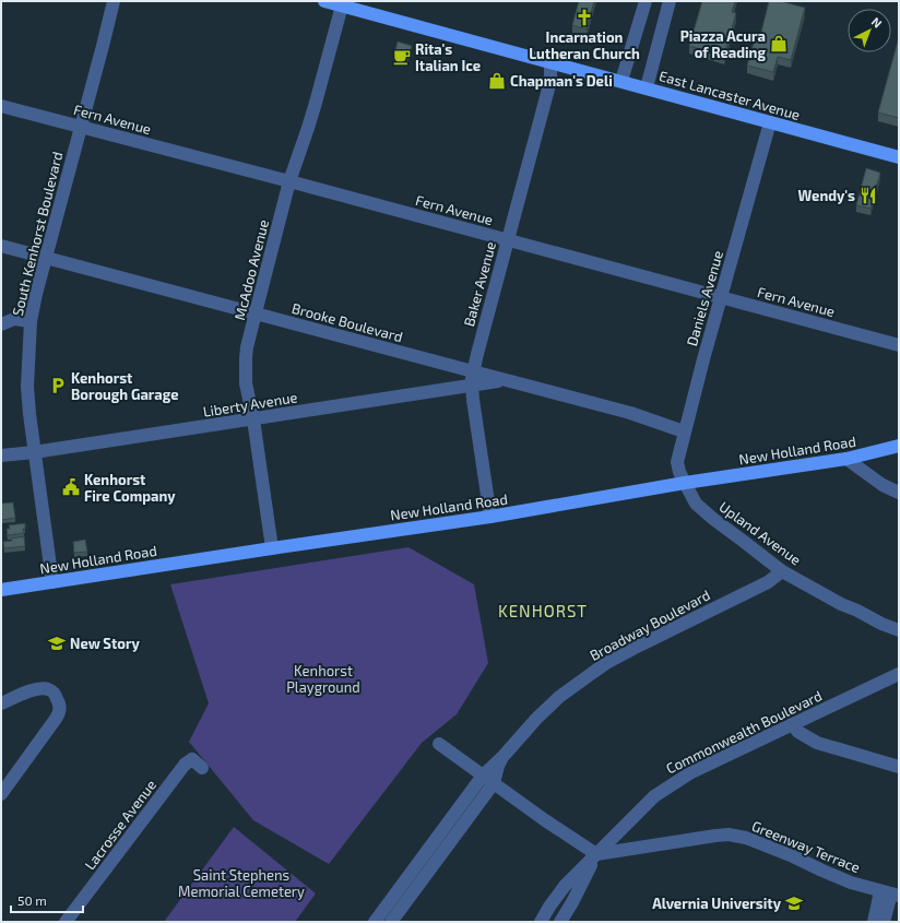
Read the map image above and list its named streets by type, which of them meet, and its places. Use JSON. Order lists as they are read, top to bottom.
{
  "streets": {
    "main road": ["East Lancaster Avenue", "New Holland Road"],
    "street": [
      "Fern Avenue",
      "South Kenhorst Boulevard",
      "McAdoo Avenue",
      "Baker Avenue",
      "Daniels Avenue",
      "Brooke Boulevard",
      "Liberty Avenue",
      "Upland Avenue",
      "Broadway Boulevard",
      "Commonwealth Boulevard",
      "Lacrosse Avenue",
      "Greenway Terrace"
    ]
  },
  "crossings": [
    ["East Lancaster Avenue", "McAdoo Avenue"],
    ["East Lancaster Avenue", "Baker Avenue"],
    ["East Lancaster Avenue", "Daniels Avenue"],
    ["Fern Avenue", "South Kenhorst Boulevard"],
    ["Fern Avenue", "McAdoo Avenue"],
    ["Fern Avenue", "Baker Avenue"],
    ["Fern Avenue", "Daniels Avenue"],
    ["South Kenhorst Boulevard", "Brooke Boulevard"],
    ["South Kenhorst Boulevard", "Liberty Avenue"],
    ["South Kenhorst Boulevard", "New Holland Road"],
    ["McAdoo Avenue", "Brooke Boulevard"],
    ["McAdoo Avenue", "Liberty Avenue"],
    ["McAdoo Avenue", "New Holland Road"],
    ["Baker Avenue", "Brooke Boulevard"],
    ["Baker Avenue", "Liberty Avenue"],
    ["Baker Avenue", "New Holland Road"],
    ["Daniels Avenue", "Brooke Boulevard"],
    ["Daniels Avenue", "New Holland Road"],
    ["Daniels Avenue", "Upland Avenue"],
    ["Brooke Boulevard", "Liberty Avenue"],
    ["New Holland Road", "Upland Avenue"],
    ["Upland Avenue", "Broadway Boulevard"],
    ["Commonwealth Boulevard", "Greenway Terrace"]
  ],
  "districts": ["KENHORST"],
  "parks": ["Kenhorst Playground", "Saint Stephens Memorial Cemetery"],
  "places": {
    "church": ["Incarnation Lutheran Church"],
    "shop": ["Piazza Acura of Reading", "Chapman's Deli"],
    "cafe": ["Rita's Italian Ice"],
    "restaurant": ["Wendy's"],
    "parking": ["Kenhorst Borough Garage"],
    "public building": ["Kenhorst Fire Company"],
    "school or university": ["New Story", "Alvernia University"]
  },
  "scale_bar": "50 m",
  "north": "top right"
}
